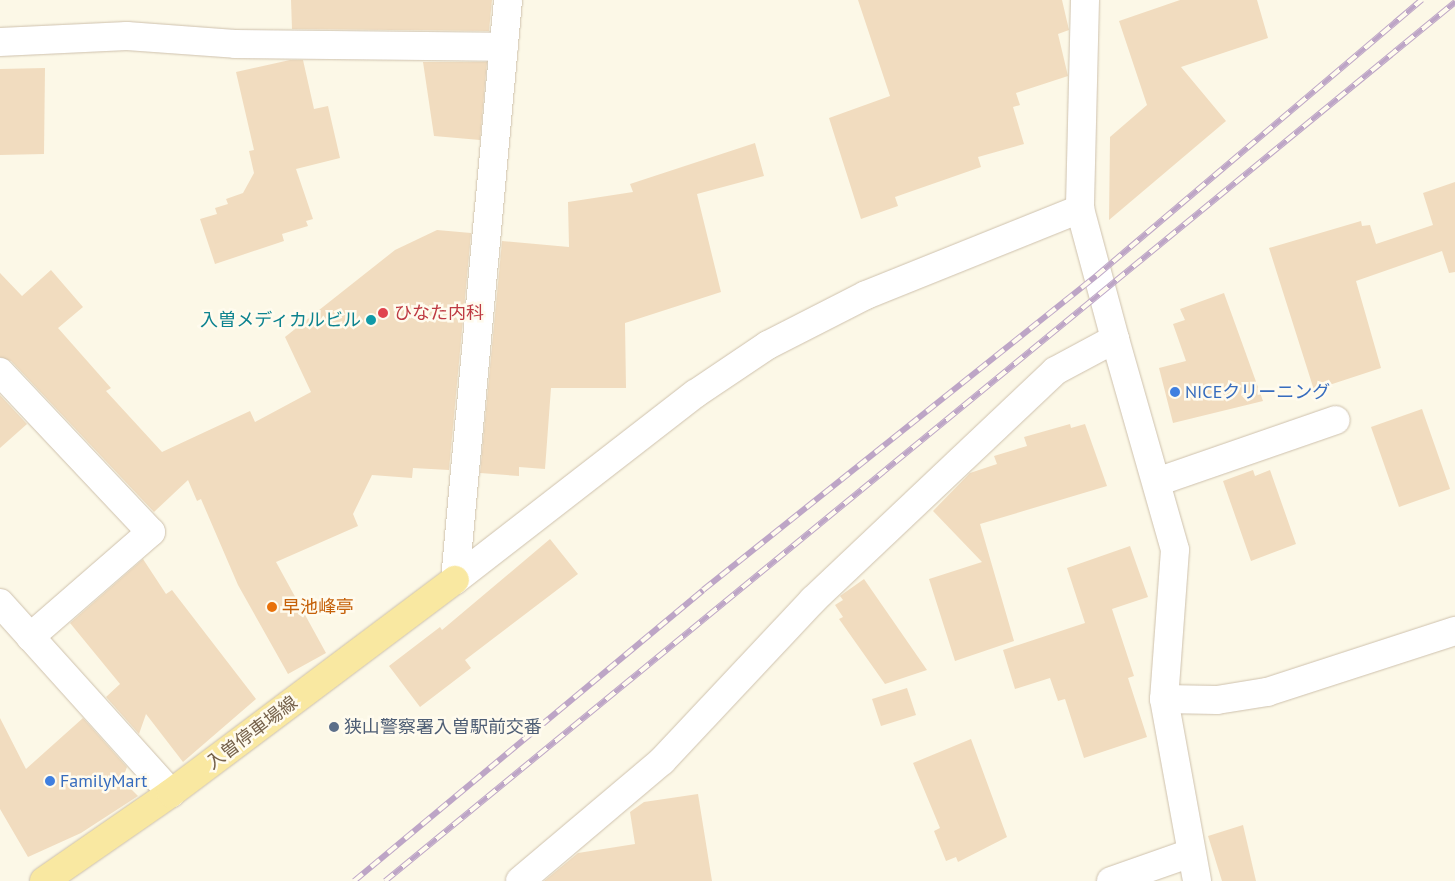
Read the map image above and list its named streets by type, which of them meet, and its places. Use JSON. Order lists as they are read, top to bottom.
{
  "streets": {
    "main road": ["入曽停車場線"]
  },
  "places": [
    "ひなた内科",
    "入曽メディカルビル",
    "NICEクリーニング",
    "早池峰亭",
    "狭山警察署入曽駅前交番",
    "FamilyMart"
  ]
}
